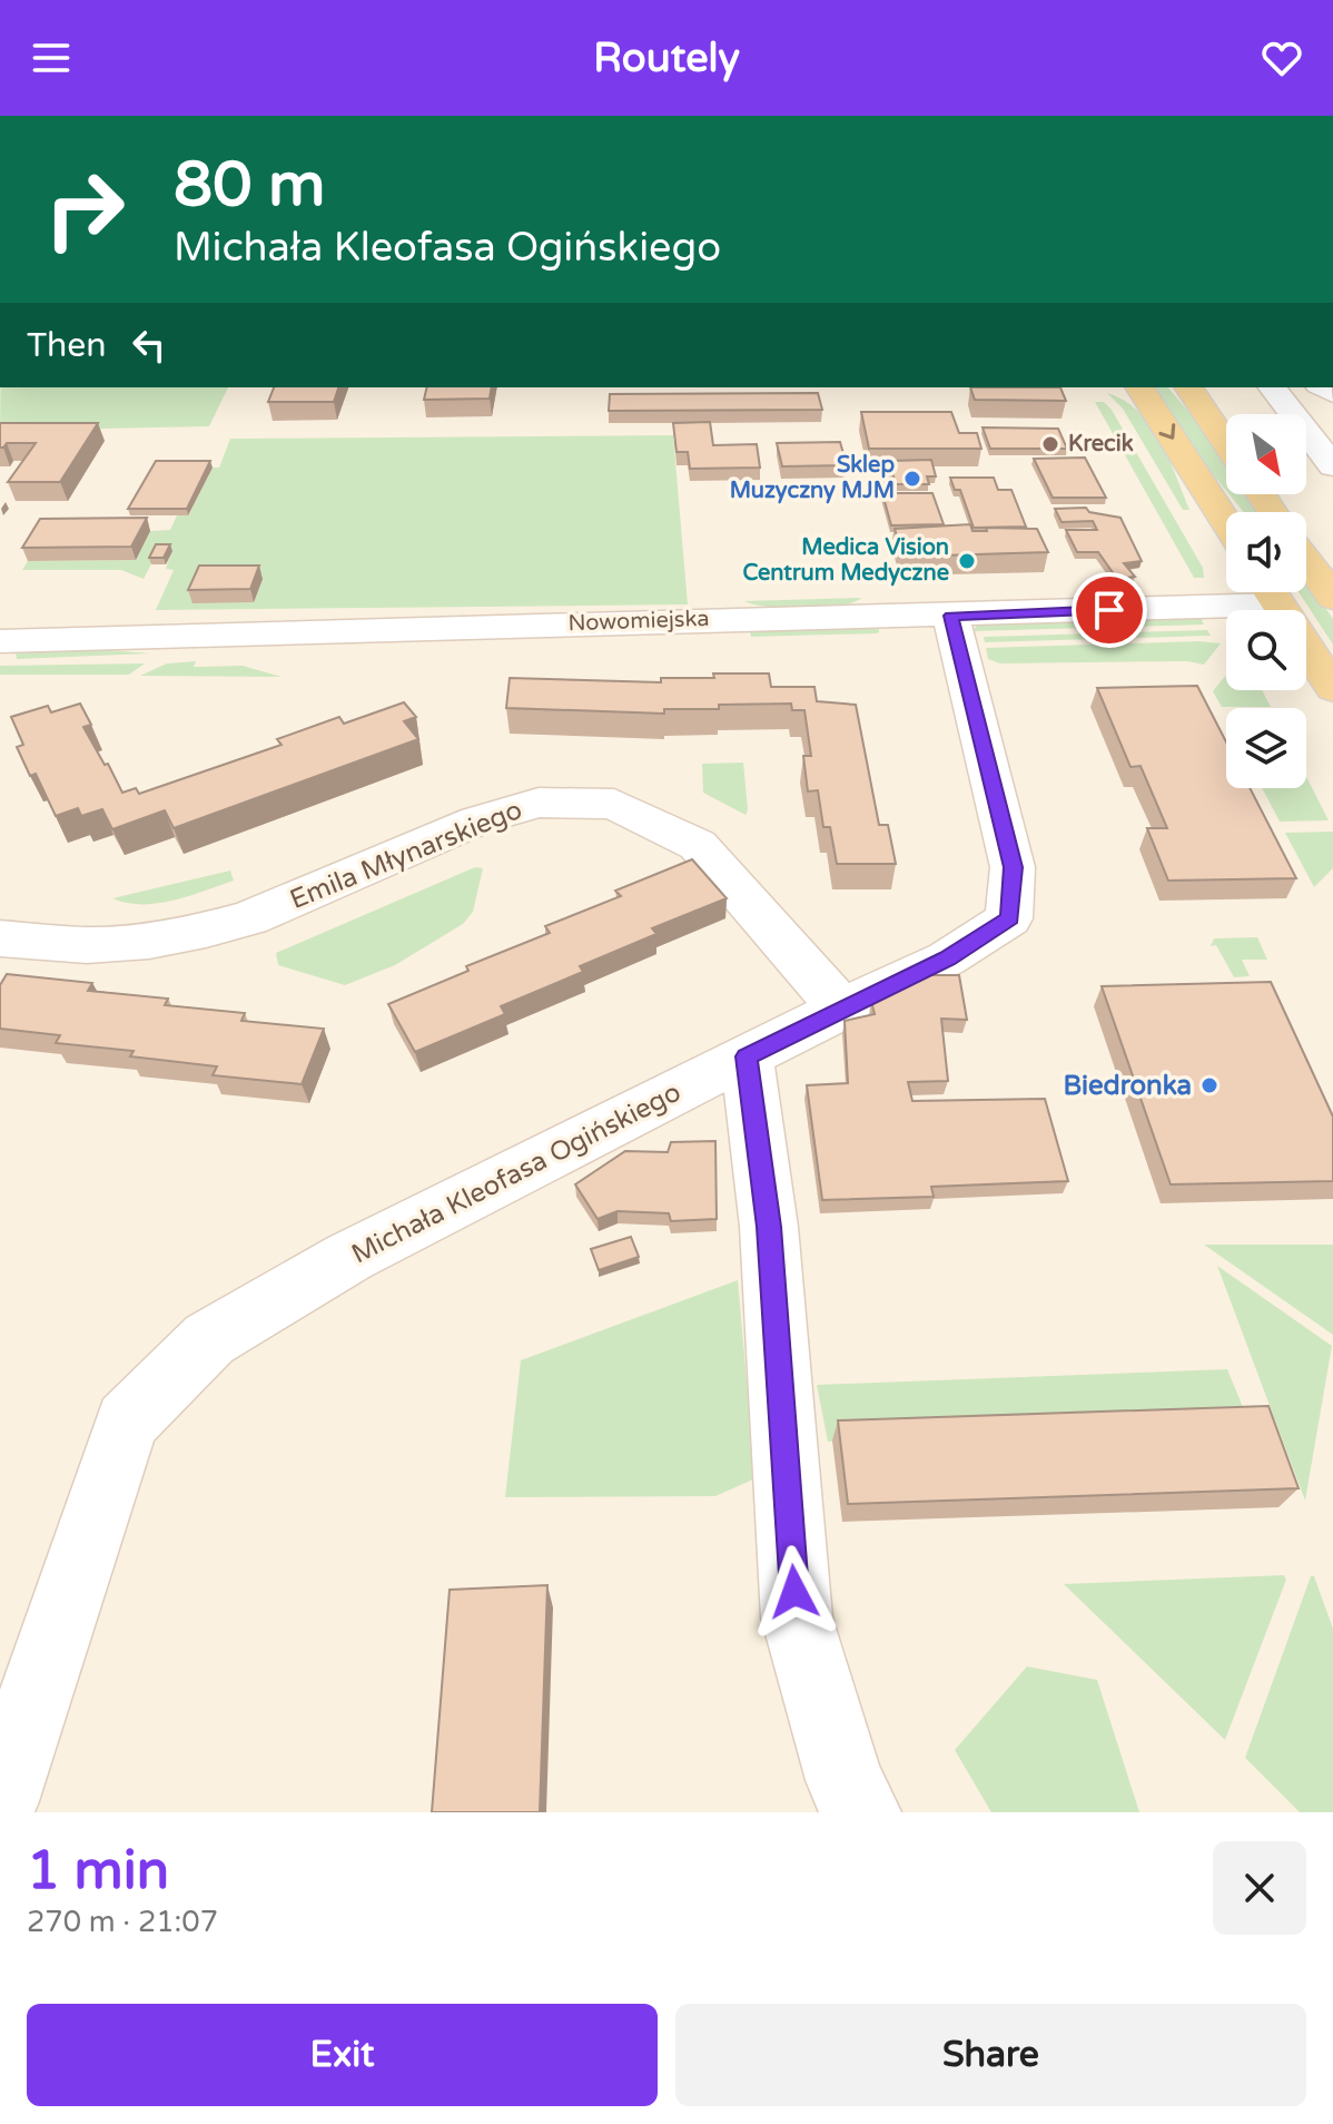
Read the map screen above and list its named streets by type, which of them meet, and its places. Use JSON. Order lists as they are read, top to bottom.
{
  "streets": {
    "street": ["Nowomiejska", "Emila Młynarskiego", "Michała Kleofasa Ogińskiego"]
  },
  "crossings": [
    ["Nowomiejska", "Michała Kleofasa Ogińskiego"],
    ["Emila Młynarskiego", "Michała Kleofasa Ogińskiego"]
  ],
  "places": [
    "Krecik",
    "Sklep Muzyczny MJM",
    "Medica Vision Centrum Medyczne",
    "Biedronka"
  ],
  "north": "bottom right",
  "page": {
    "header": "Routely",
    "turn": ["80 m", "Michała Kleofasa Ogińskiego"],
    "then": "Then",
    "heading": ["1 min", "270 m · 21:07"],
    "buttons": ["Exit", "Share"]
  }
}
